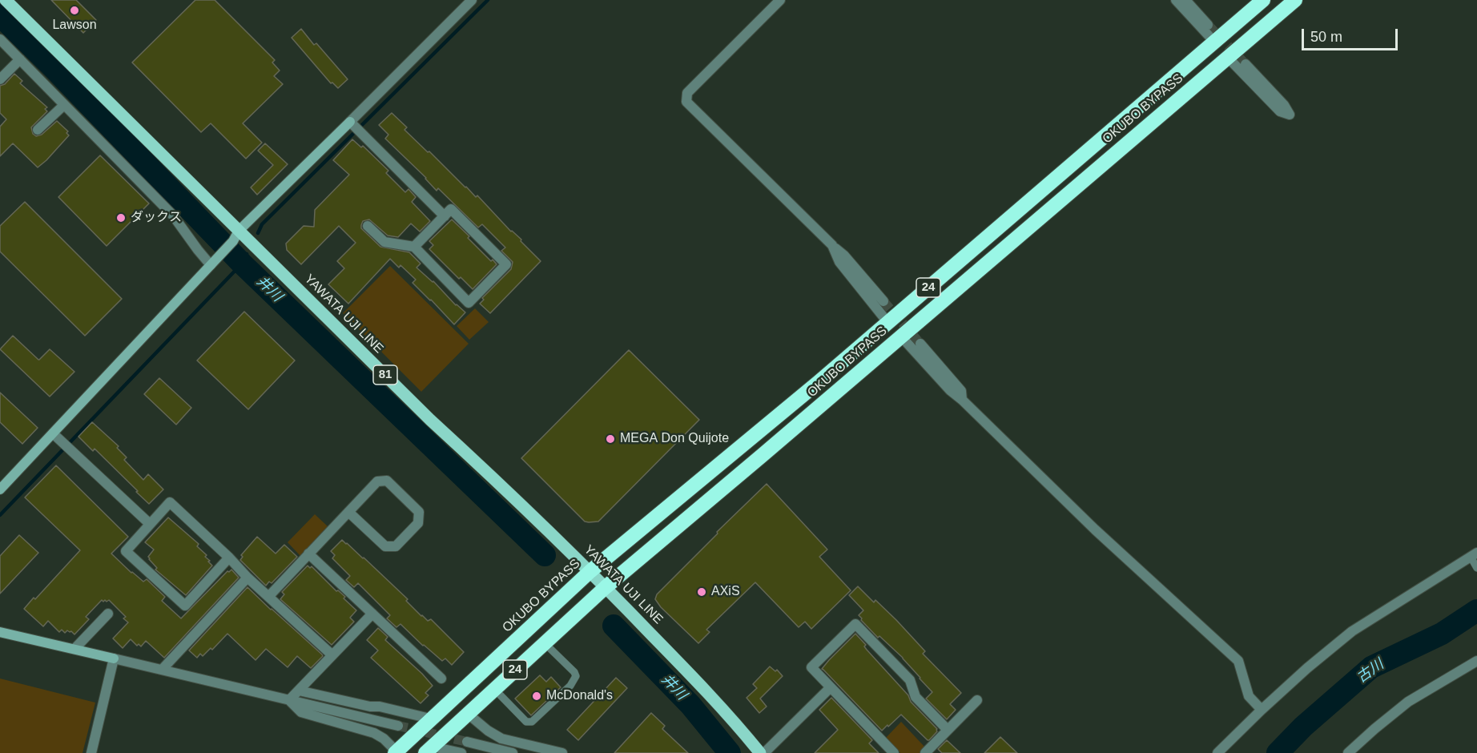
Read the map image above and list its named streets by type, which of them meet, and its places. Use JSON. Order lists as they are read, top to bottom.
{
  "streets": {
    "highway": ["OKUBO BYPASS", "24"],
    "main road": ["YAWATA UJI LINE", "81"]
  },
  "crossings": [
    ["OKUBO BYPASS", "YAWATA UJI LINE"]
  ],
  "water": ["井川", "古川"],
  "places": [
    "Lawson",
    "ダックス",
    "MEGA Don Quijote",
    "AXiS",
    "McDonald's"
  ],
  "scale_bar": "50 m"
}
